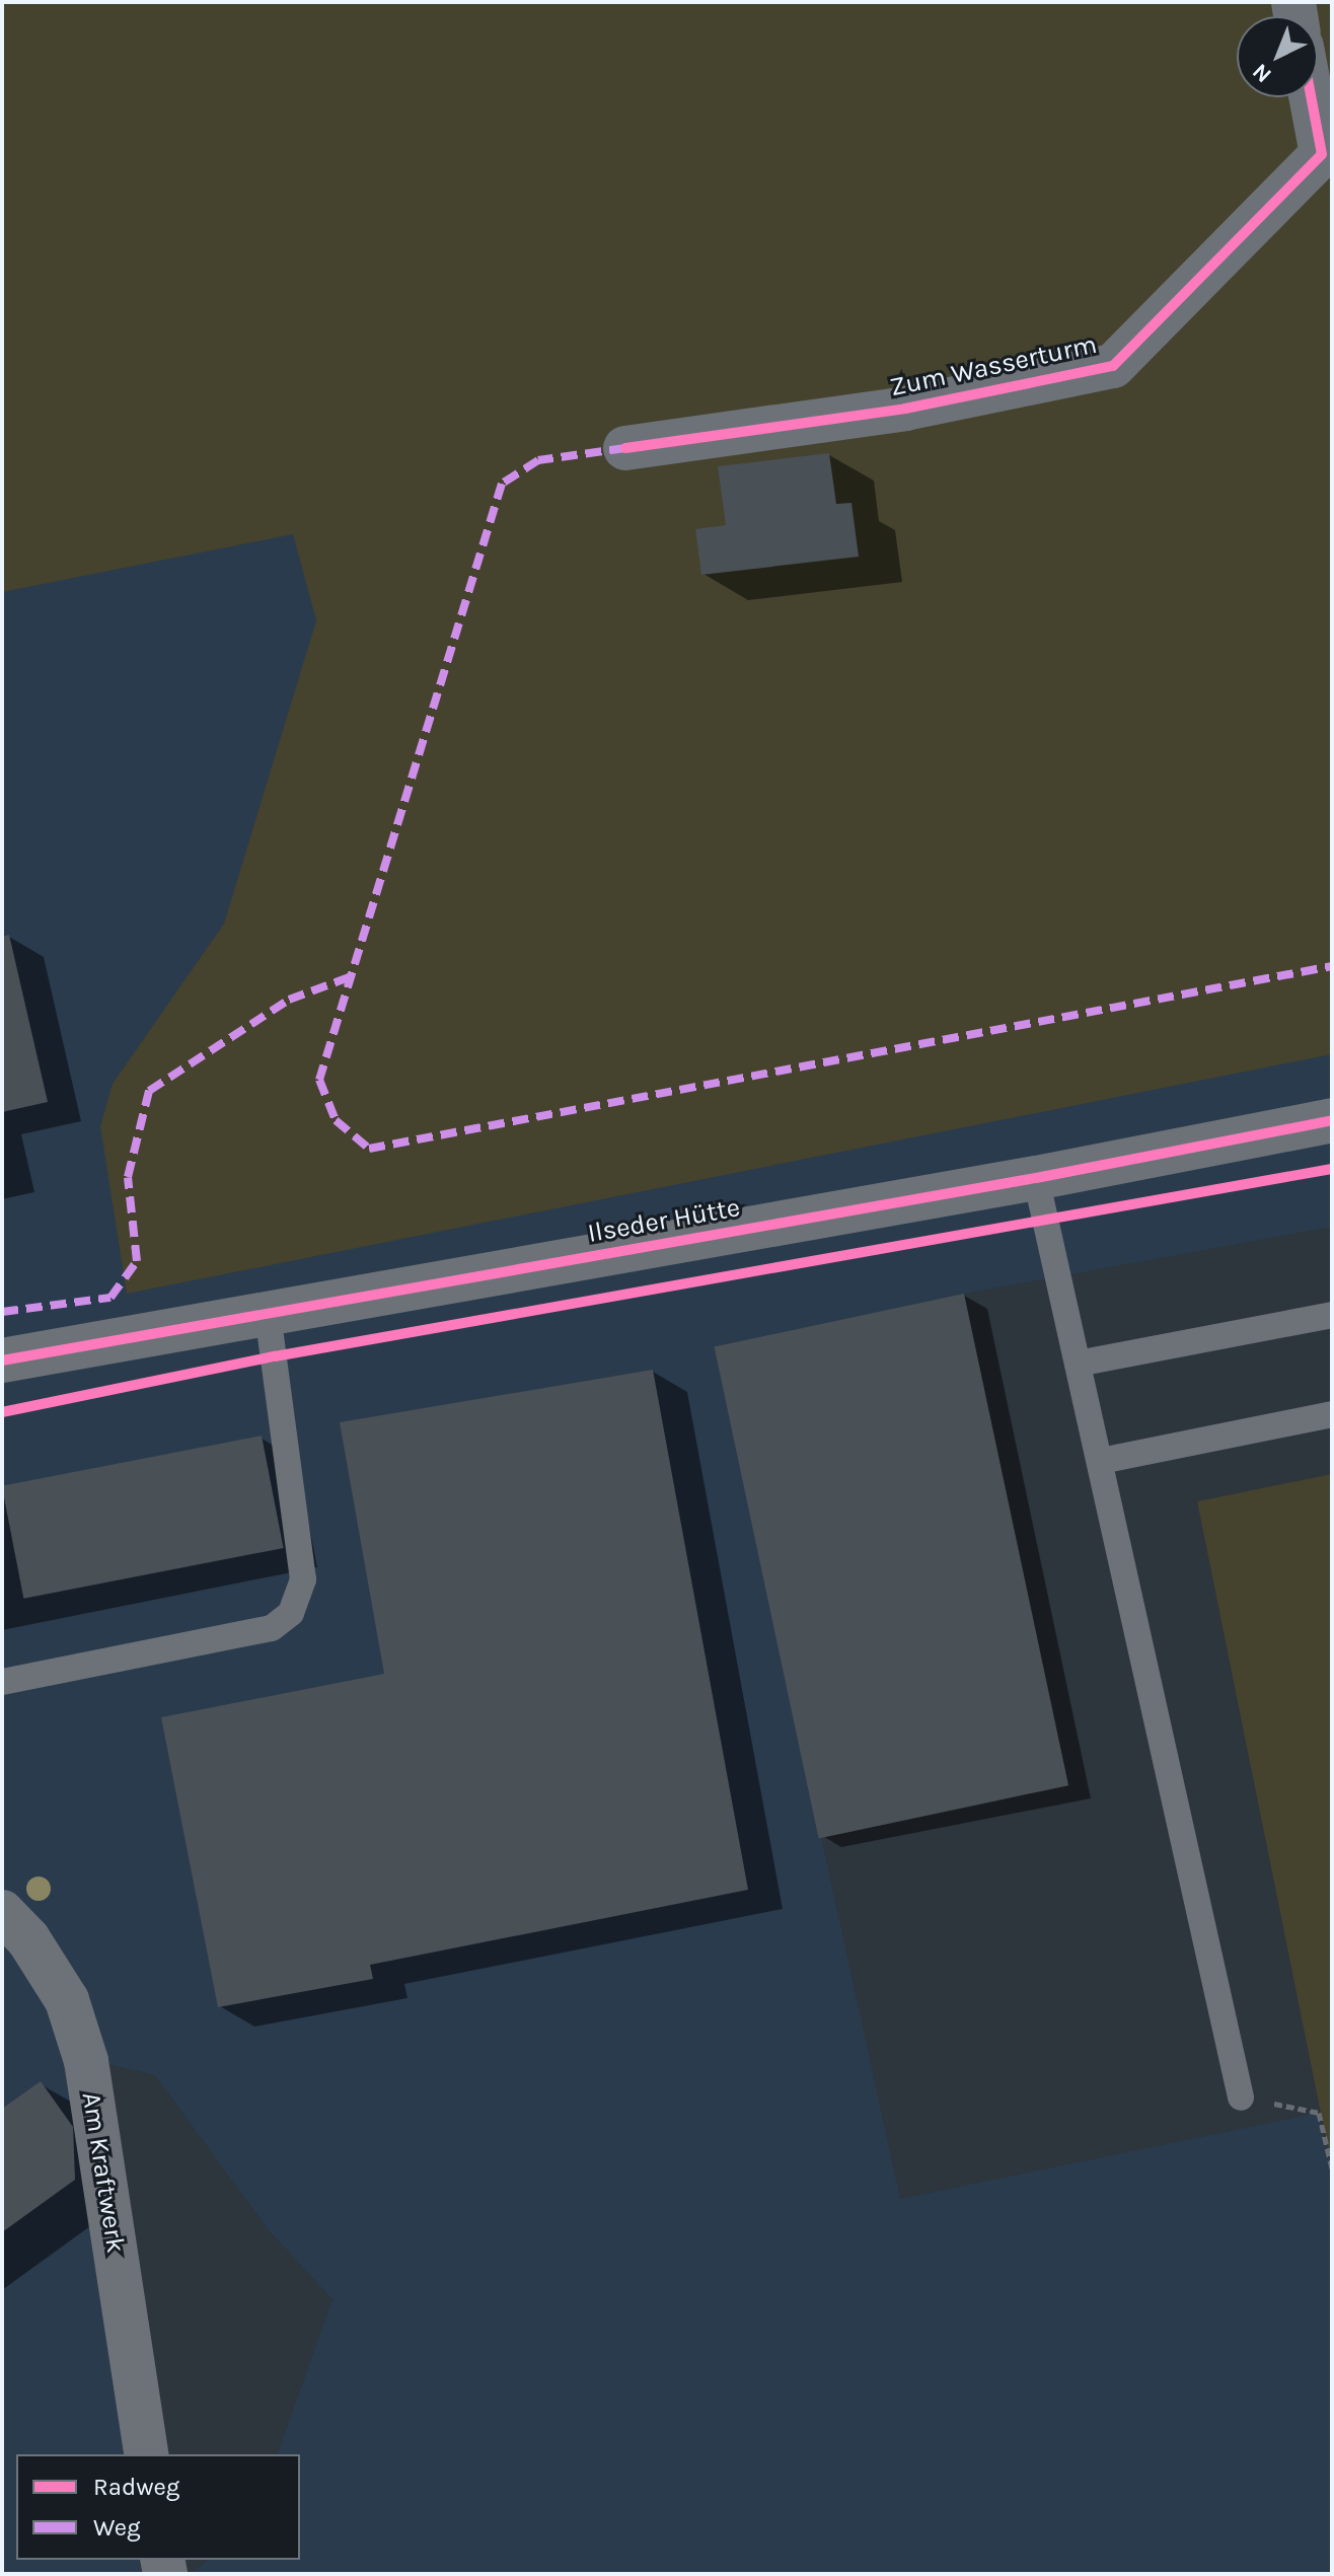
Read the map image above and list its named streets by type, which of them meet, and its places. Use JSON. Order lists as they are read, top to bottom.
{
  "streets": {
    "street": ["Zum Wasserturm", "Ilseder Hütte", "Am Kraftwerk"]
  },
  "legend": ["Radweg", "Weg"],
  "north": "bottom left"
}
